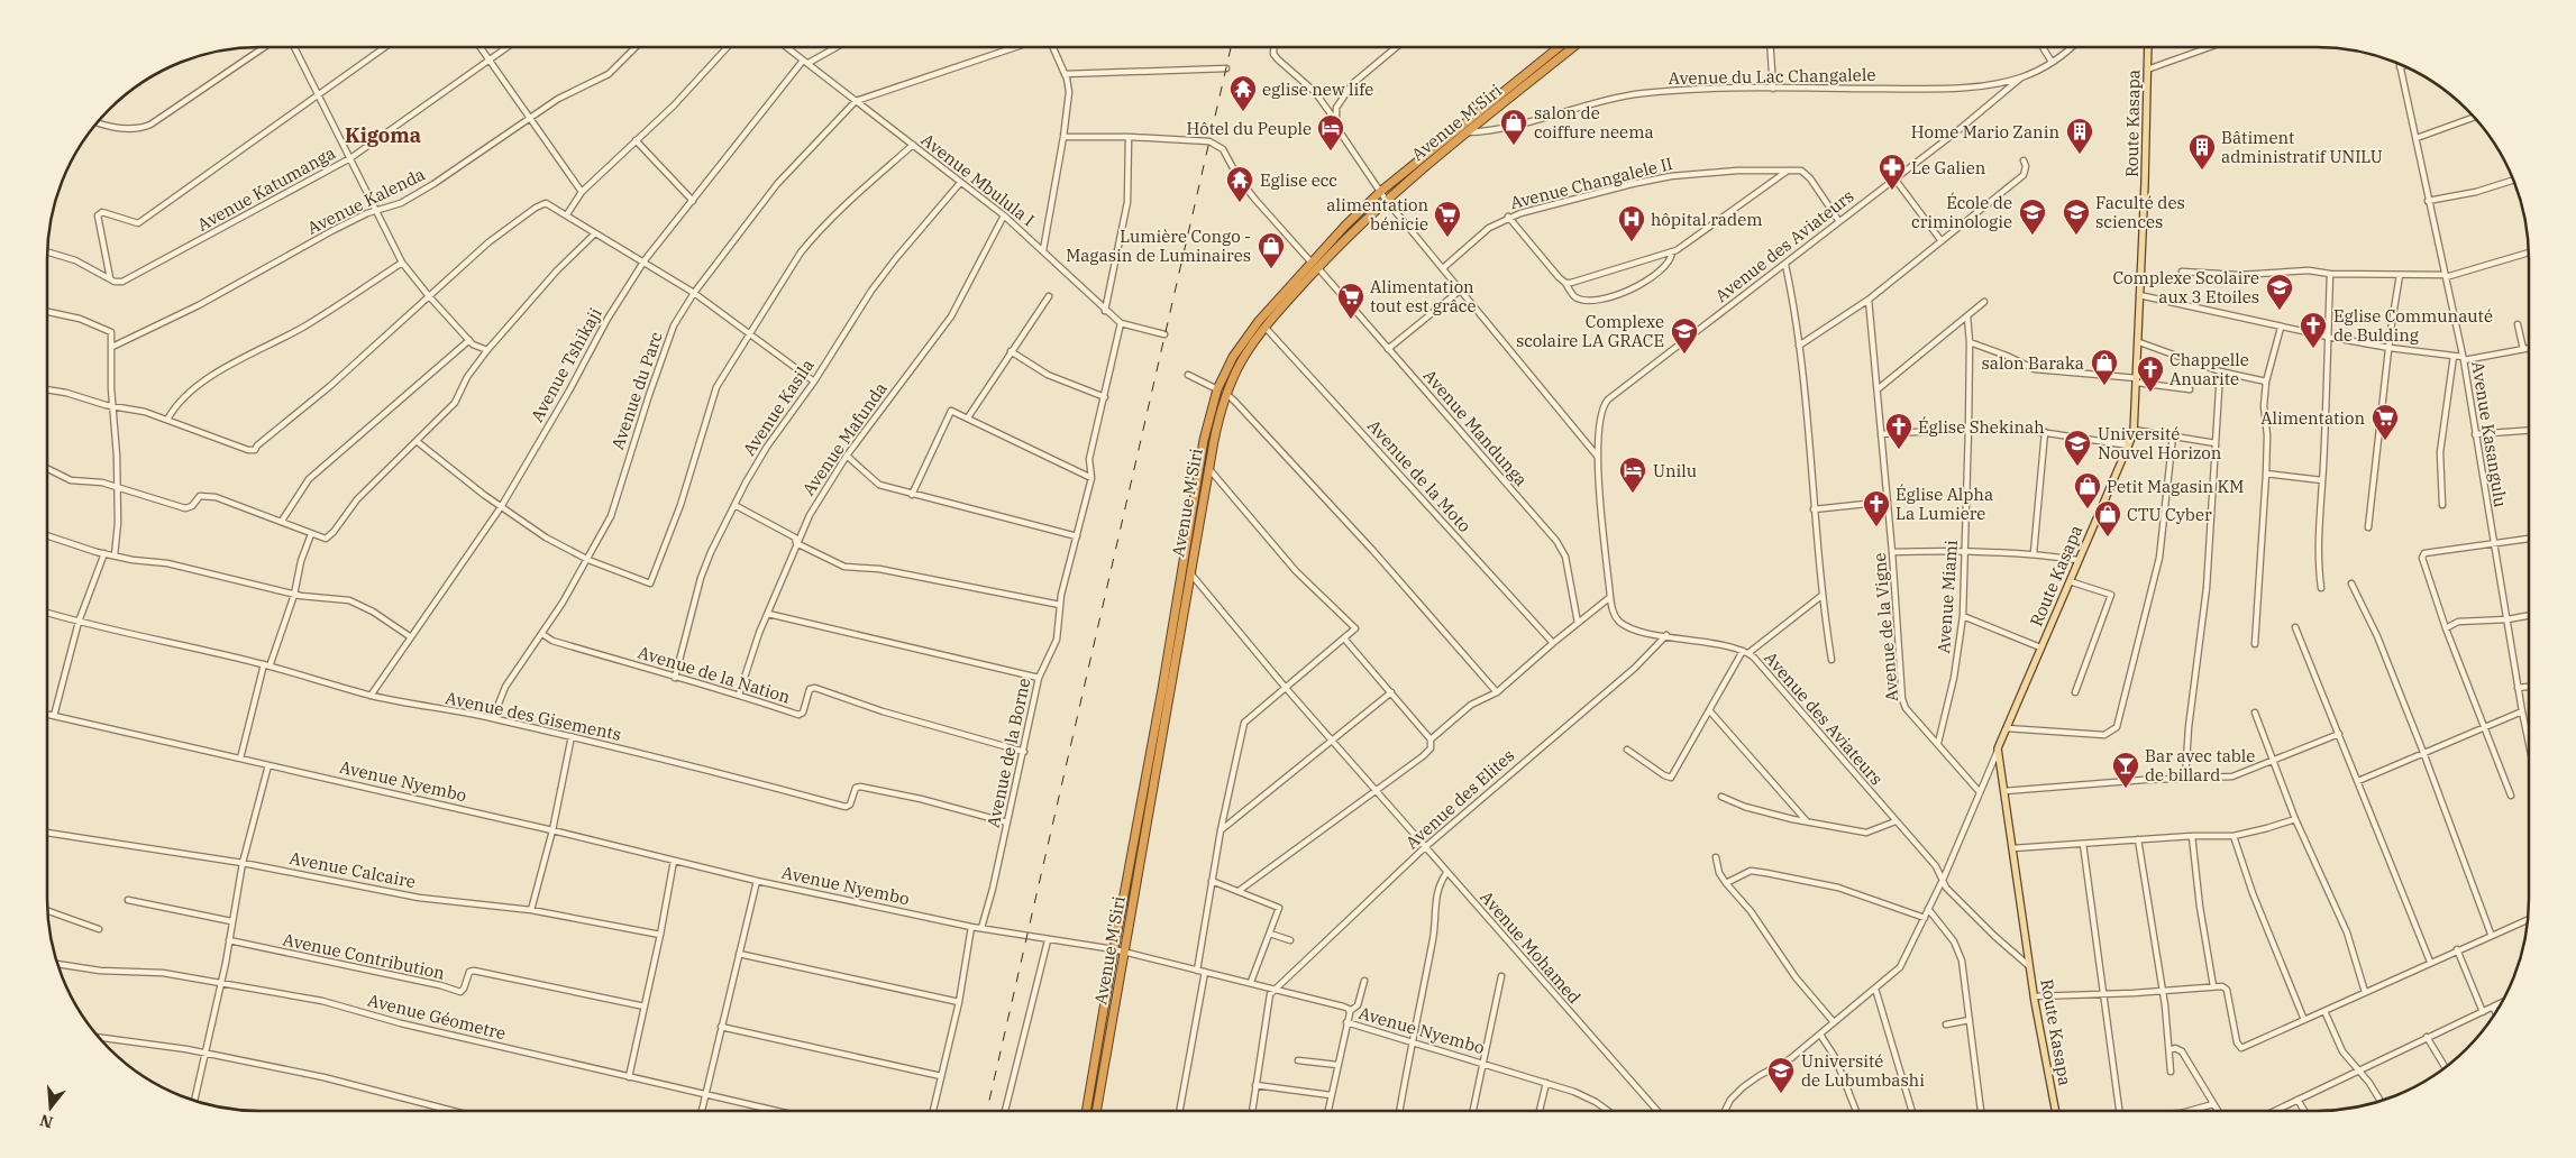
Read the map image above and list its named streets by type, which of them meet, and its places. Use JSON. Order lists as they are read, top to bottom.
{
  "streets": {
    "highway": ["Avenue M'Siri"],
    "main road": ["Route Kasapa"],
    "street": [
      "Avenue du Lac Changalele",
      "Avenue Mbulula I",
      "Avenue Changalele II",
      "Avenue Katumanga",
      "Avenue Kalenda",
      "Avenue des Aviateurs",
      "Avenue Tshikaji",
      "Avenue du Parc",
      "Avenue Kasila",
      "Avenue Mandunga",
      "Avenue Kasangulu",
      "Avenue Mafunda",
      "Avenue de la Moto",
      "Avenue Miami",
      "Avenue de la Vigne",
      "Avenue de la Nation",
      "Avenue des Gisements",
      "Avenue de la Borne",
      "Avenue Nyembo",
      "Avenue des Elites",
      "Avenue Calcaire",
      "Avenue Mohamed",
      "Avenue Contribution",
      "Avenue Géometre"
    ]
  },
  "crossings": [
    ["Avenue du Lac Changalele", "Avenue M'Siri"],
    ["Avenue du Lac Changalele", "Avenue des Aviateurs"],
    ["Avenue M'Siri", "Avenue Mandunga"],
    ["Avenue M'Siri", "Avenue de la Moto"],
    ["Avenue M'Siri", "Avenue Nyembo"],
    ["Avenue M'Siri", "Avenue Mohamed"],
    ["Route Kasapa", "Avenue des Aviateurs"],
    ["Avenue Mbulula I", "Avenue Tshikaji"],
    ["Avenue Mbulula I", "Avenue du Parc"],
    ["Avenue Mbulula I", "Avenue Kasila"],
    ["Avenue Mbulula I", "Avenue Mafunda"],
    ["Avenue Mbulula I", "Avenue de la Borne"],
    ["Avenue des Aviateurs", "Avenue des Elites"],
    ["Avenue Tshikaji", "Avenue des Gisements"],
    ["Avenue du Parc", "Avenue de la Nation"],
    ["Avenue du Parc", "Avenue des Gisements"],
    ["Avenue Kasila", "Avenue de la Nation"],
    ["Avenue Mafunda", "Avenue de la Nation"],
    ["Avenue Miami", "Avenue de la Vigne"],
    ["Avenue de la Nation", "Avenue de la Borne"],
    ["Avenue des Gisements", "Avenue de la Borne"],
    ["Avenue de la Borne", "Avenue Nyembo"],
    ["Avenue Nyembo", "Avenue des Elites"],
    ["Avenue des Elites", "Avenue Mohamed"]
  ],
  "districts": ["Kigoma"],
  "places": {
    "temple": ["eglise new life", "Eglise ecc"],
    "shop": [
      "salon de coiffure neema",
      "Lumière Congo - Magasin de Luminaires",
      "salon Baraka",
      "Petit Magasin KM",
      "CTU Cyber"
    ],
    "hotel": ["Hôtel du Peuple", "Unilu"],
    "building": ["Home Mario Zanin", "Bâtiment administratif UNILU"],
    "pharmacy": ["Le Galien"],
    "school or university": [
      "École de criminologie",
      "Faculté des sciences",
      "Complexe Scolaire aux 3 Etoiles",
      "Complexe scolaire LA GRACE",
      "Université Nouvel Horizon",
      "Université de Lubumbashi"
    ],
    "supermarket": ["alimentation bénicie", "Alimentation tout est grâce", "Alimentation"],
    "hospital": ["hôpital radem"],
    "church": [
      "Eglise Communauté de Bulding",
      "Chappelle Anuarite",
      "Église Shekinah",
      "Église Alpha La Lumiere"
    ],
    "bar": ["Bar avec table de billard"]
  },
  "north": "bottom"
}
